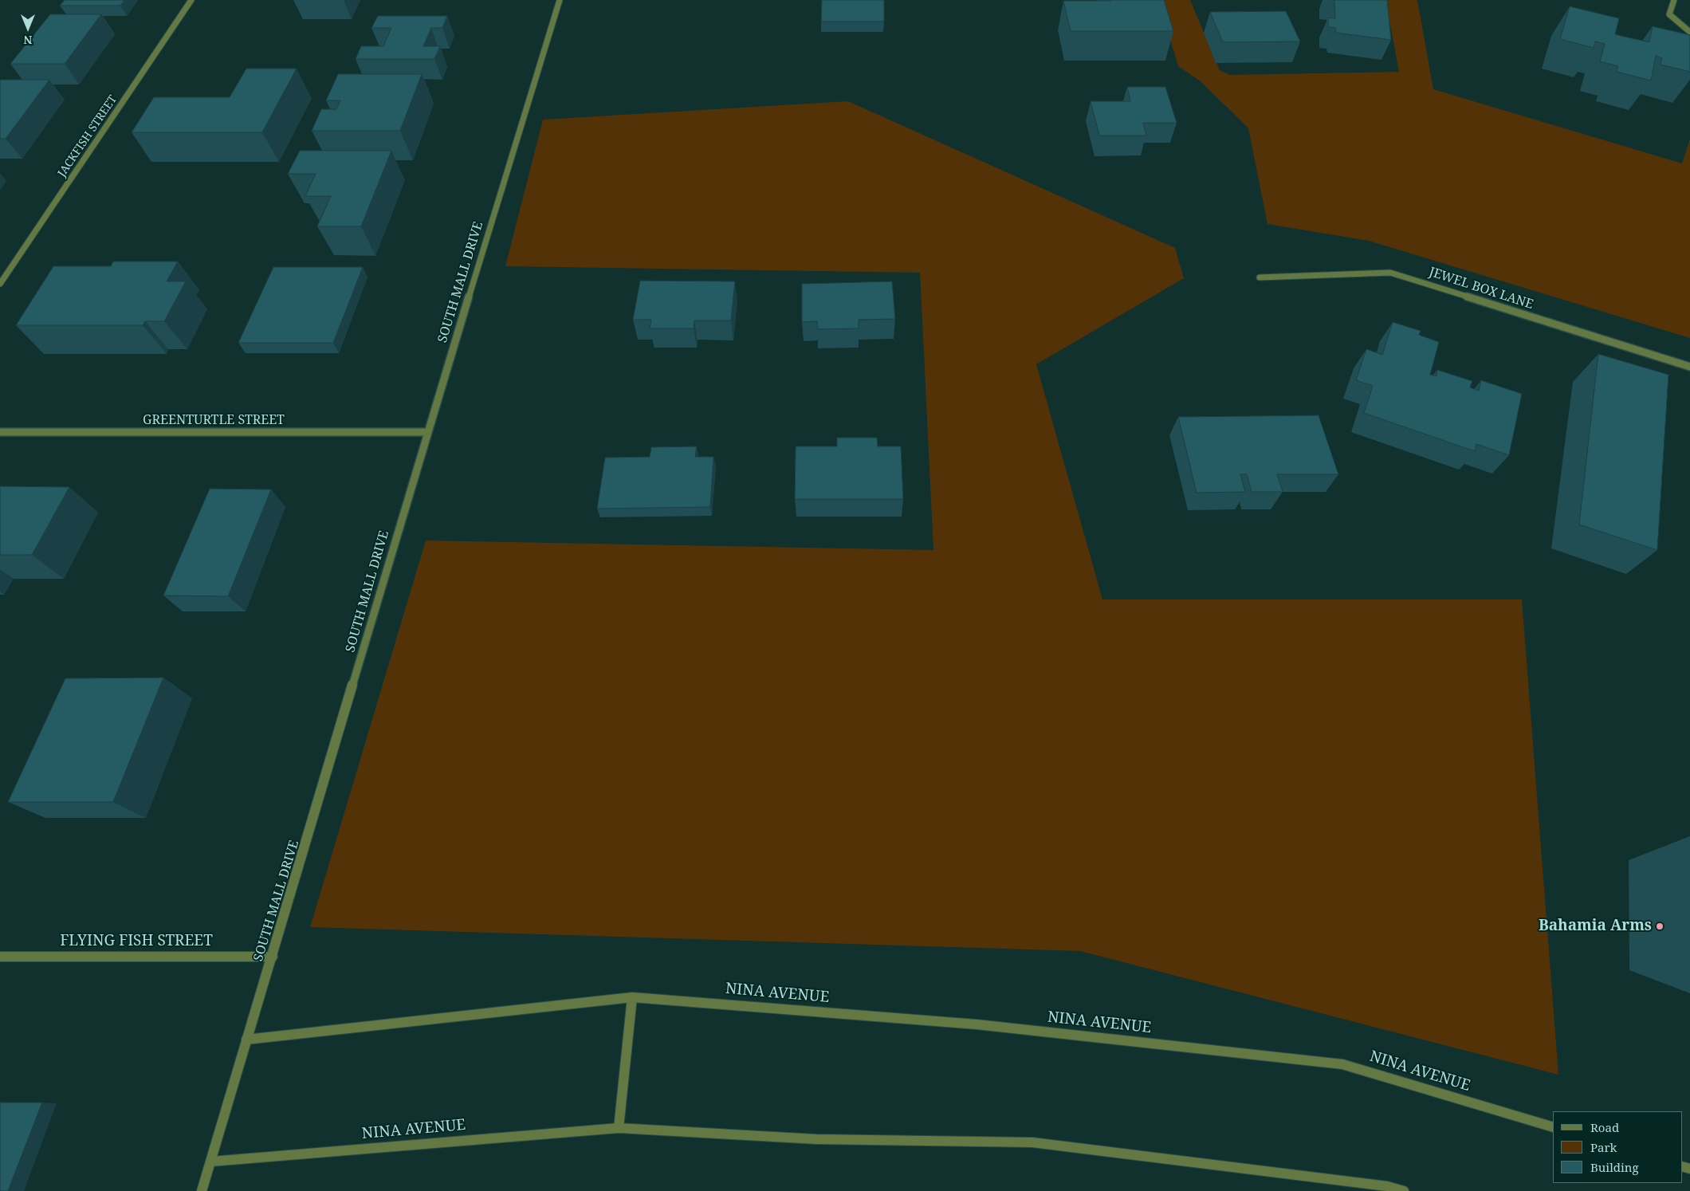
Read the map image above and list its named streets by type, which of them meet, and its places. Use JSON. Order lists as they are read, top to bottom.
{
  "streets": {
    "street": [
      "JACKFISH STREET",
      "SOUTH MALL DRIVE",
      "JEWEL BOX LANE",
      "GREENTURTLE STREET",
      "FLYING FISH STREET",
      "NINA AVENUE"
    ]
  },
  "crossings": [
    ["SOUTH MALL DRIVE", "GREENTURTLE STREET"],
    ["SOUTH MALL DRIVE", "FLYING FISH STREET"],
    ["SOUTH MALL DRIVE", "NINA AVENUE"]
  ],
  "places": ["Bahamia Arms"],
  "legend": ["Road", "Park", "Building"],
  "north": "bottom"
}
